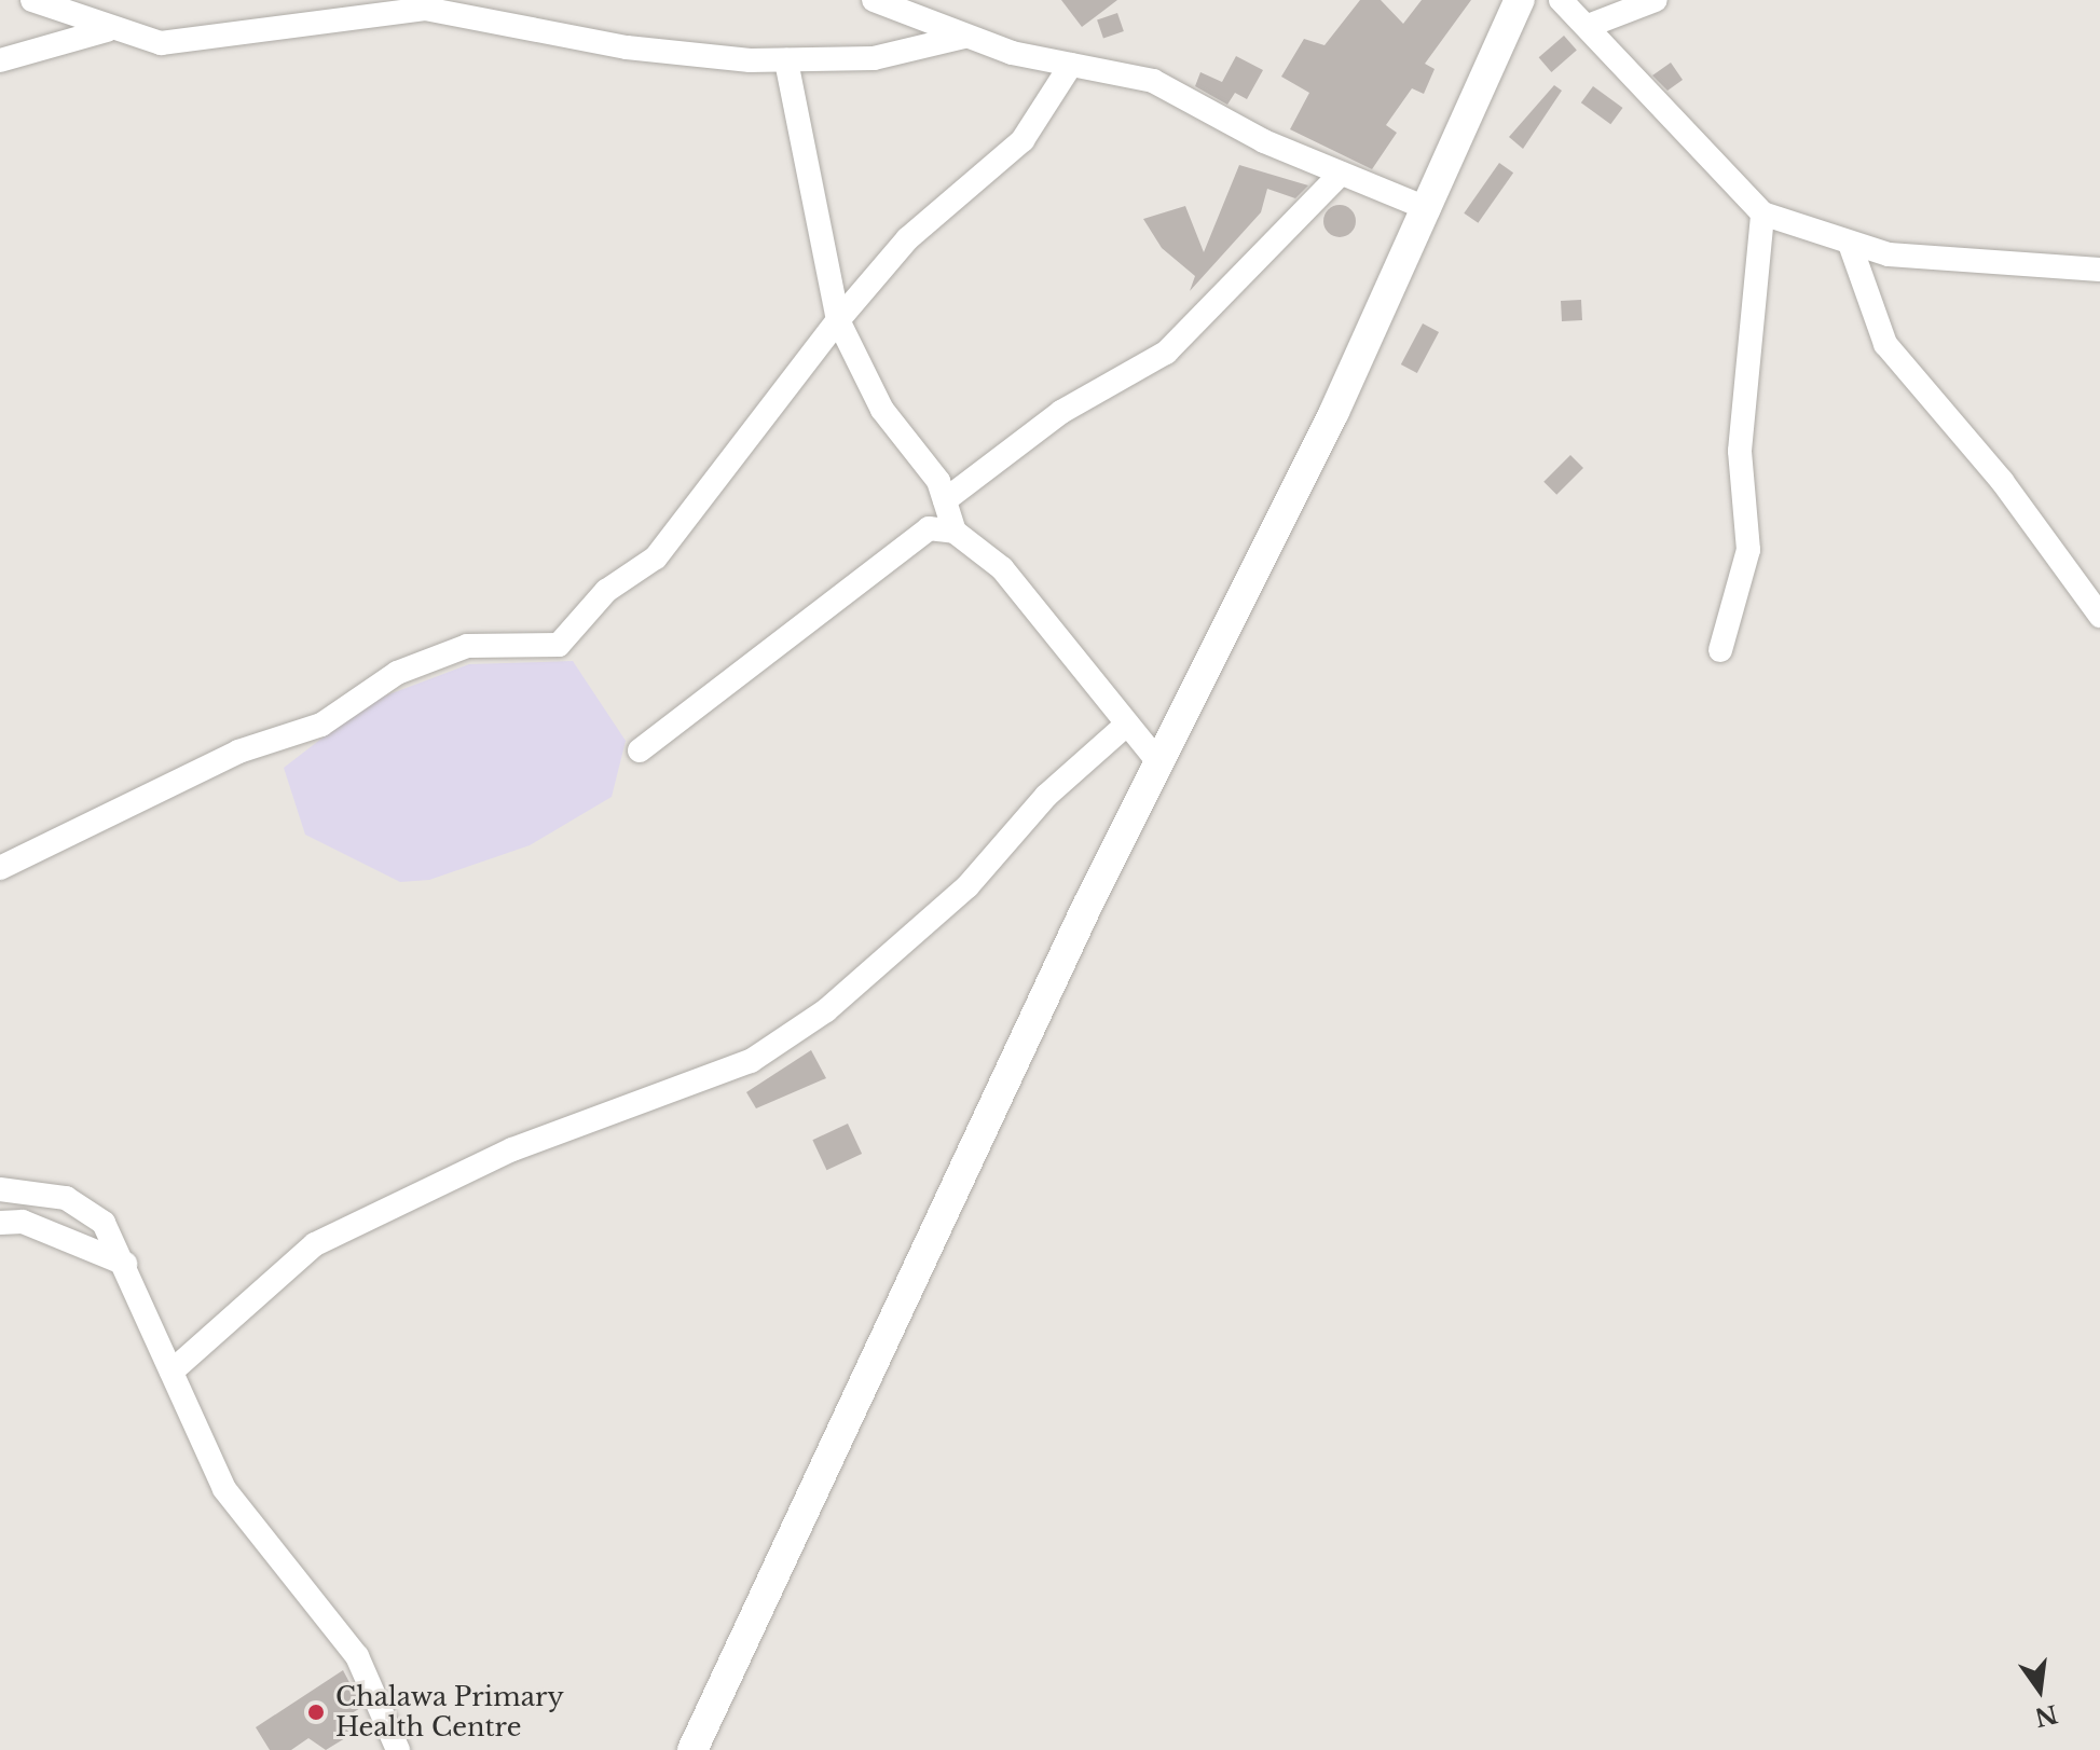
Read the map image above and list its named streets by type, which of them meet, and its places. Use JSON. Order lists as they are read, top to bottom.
{
  "places": ["Chalawa Primary Health Centre"],
  "north": "bottom"
}
